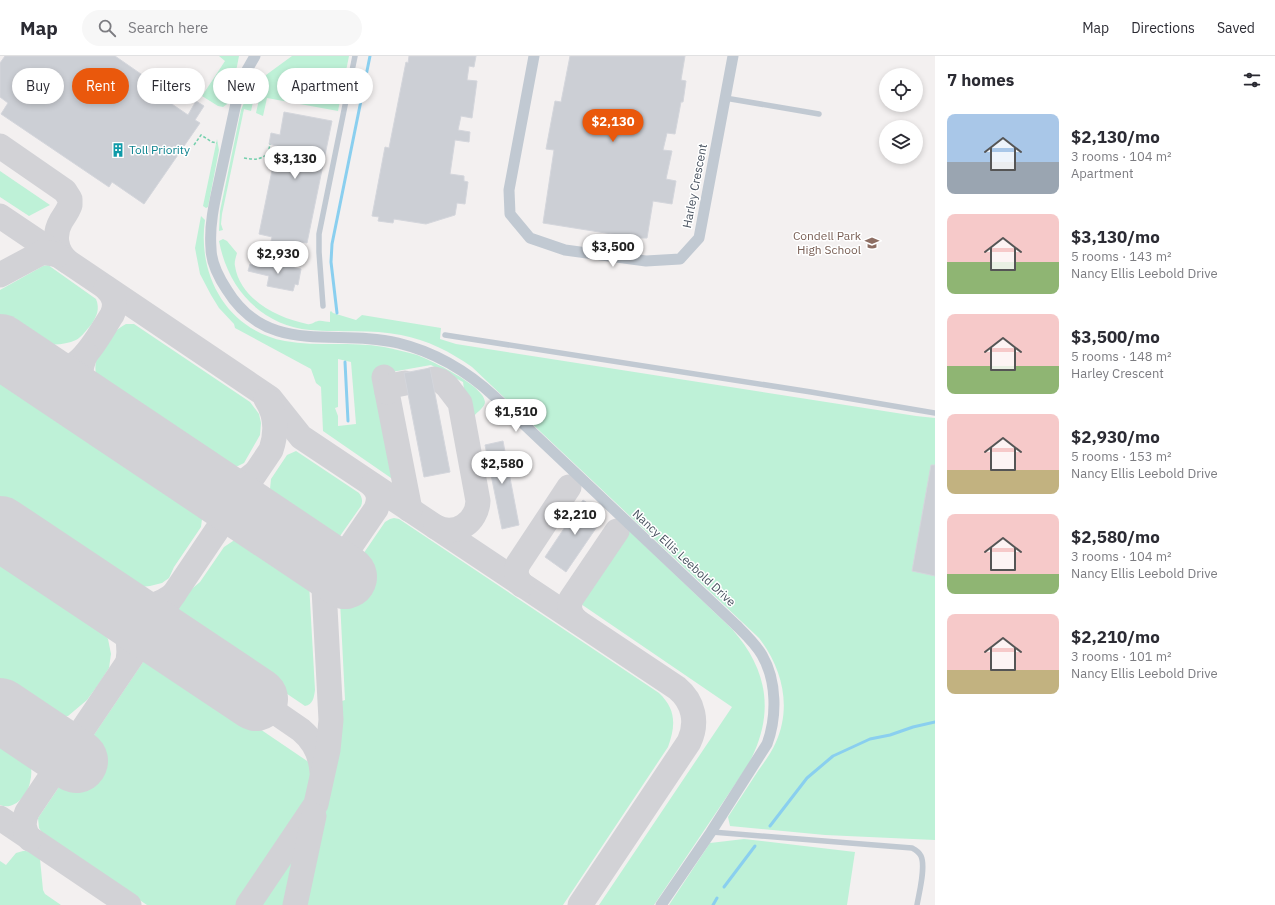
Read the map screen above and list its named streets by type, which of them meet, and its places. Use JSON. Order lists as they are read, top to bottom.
{
  "streets": {
    "street": ["Harley Crescent", "Nancy Ellis Leebold Drive"]
  },
  "places": {
    "building": ["Toll Priority"],
    "school or university": ["Condell Park High School"]
  },
  "page": {
    "header": "Map",
    "search": "Search here",
    "nav": ["Map", "Directions", "Saved"],
    "heading": "7 homes",
    "chip": [
      "Buy",
      "Rent",
      "Filters",
      "New",
      "Apartment"
    ],
    "list": [
      {
        "name": "$2,130/mo",
        "note": "3 rooms · 104 m² · Apartment"
      },
      {
        "name": "$3,130/mo",
        "note": "5 rooms · 143 m² · Nancy Ellis Leebold Drive"
      },
      {
        "name": "$3,500/mo",
        "note": "5 rooms · 148 m² · Harley Crescent"
      },
      {
        "name": "$2,930/mo",
        "note": "5 rooms · 153 m² · Nancy Ellis Leebold Drive"
      },
      {
        "name": "$2,580/mo",
        "note": "3 rooms · 104 m² · Nancy Ellis Leebold Drive"
      },
      {
        "name": "$2,210/mo",
        "note": "3 rooms · 101 m² · Nancy Ellis Leebold Drive"
      }
    ],
    "price": [
      "$2,130",
      "$3,130",
      "$3,500",
      "$2,930",
      "$1,510",
      "$2,580",
      "$2,210"
    ]
  }
}
